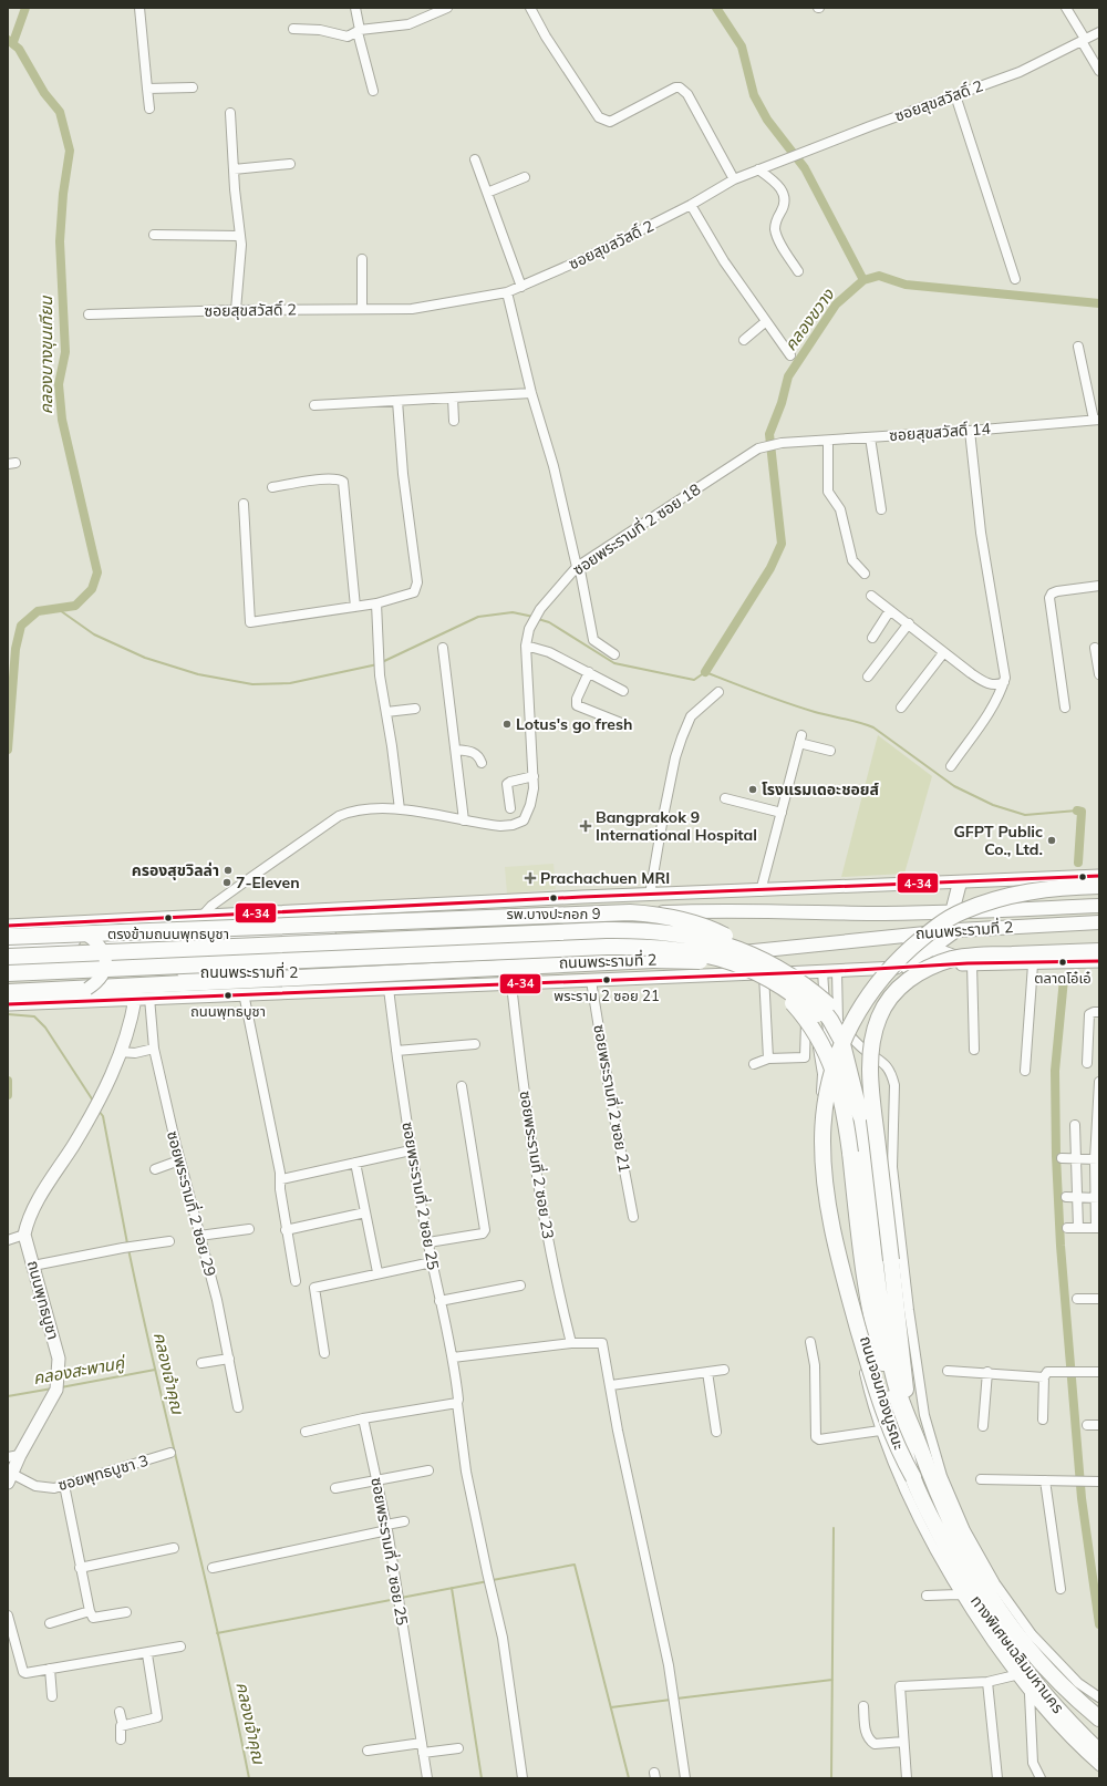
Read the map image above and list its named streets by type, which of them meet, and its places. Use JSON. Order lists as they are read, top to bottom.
{
  "streets": {
    "highway": ["ถนนพระรามที่ 2", "ทางพิเศษเฉลิมมหานคร"],
    "main road": ["ถนนพุทธบูชา"],
    "street": [
      "ซอยสุขสวัสดิ์ 2",
      "ซอยสุขสวัสดิ์ 14",
      "ซอยพระรามที่ 2 ซอย 18",
      "ซอยพระรามที่ 2 ซอย 21",
      "ซอยพระรามที่ 2 ซอย 23",
      "ซอยพระรามที่ 2 ซอย 25",
      "ซอยพระรามที่ 2 ซอย 29",
      "ถนนจอมทองบูรณะ",
      "ซอยพุทธบูชา 3"
    ]
  },
  "crossings": [
    ["ซอยสุขสวัสดิ์ 14", "ซอยพระรามที่ 2 ซอย 18"],
    ["ถนนพระรามที่ 2", "ซอยพระรามที่ 2 ซอย 21"],
    ["ถนนพระรามที่ 2", "ซอยพระรามที่ 2 ซอย 23"],
    ["ถนนพระรามที่ 2", "ซอยพระรามที่ 2 ซอย 25"],
    ["ถนนพระรามที่ 2", "ซอยพระรามที่ 2 ซอย 29"],
    ["ถนนพระรามที่ 2", "ถนนจอมทองบูรณะ"],
    ["ถนนพุทธบูชา", "ซอยพุทธบูชา 3"]
  ],
  "water": [
    "คลองขวาง",
    "คลองบางขุนเทียน",
    "คลองสะพานคู่",
    "คลองเจ้าคุณ"
  ],
  "places": {
    "other": [
      "Lotus's go fresh",
      "โรงแรมเดอะชอยส์",
      "GFPT Public Co., Ltd.",
      "ครองสุขวิลล่า",
      "7-Eleven",
      "รพ.บางปะกอก 9",
      "ตรงข้ามถนนพุทธบูชา",
      "ตลาดโอ๋เอ๋",
      "พระราม 2 ซอย 21",
      "ถนนพุทธบูชา"
    ],
    "health": ["Bangprakok 9 International Hospital", "Prachachuen MRI"]
  },
  "lines": ["transit line 4-34"]
}
